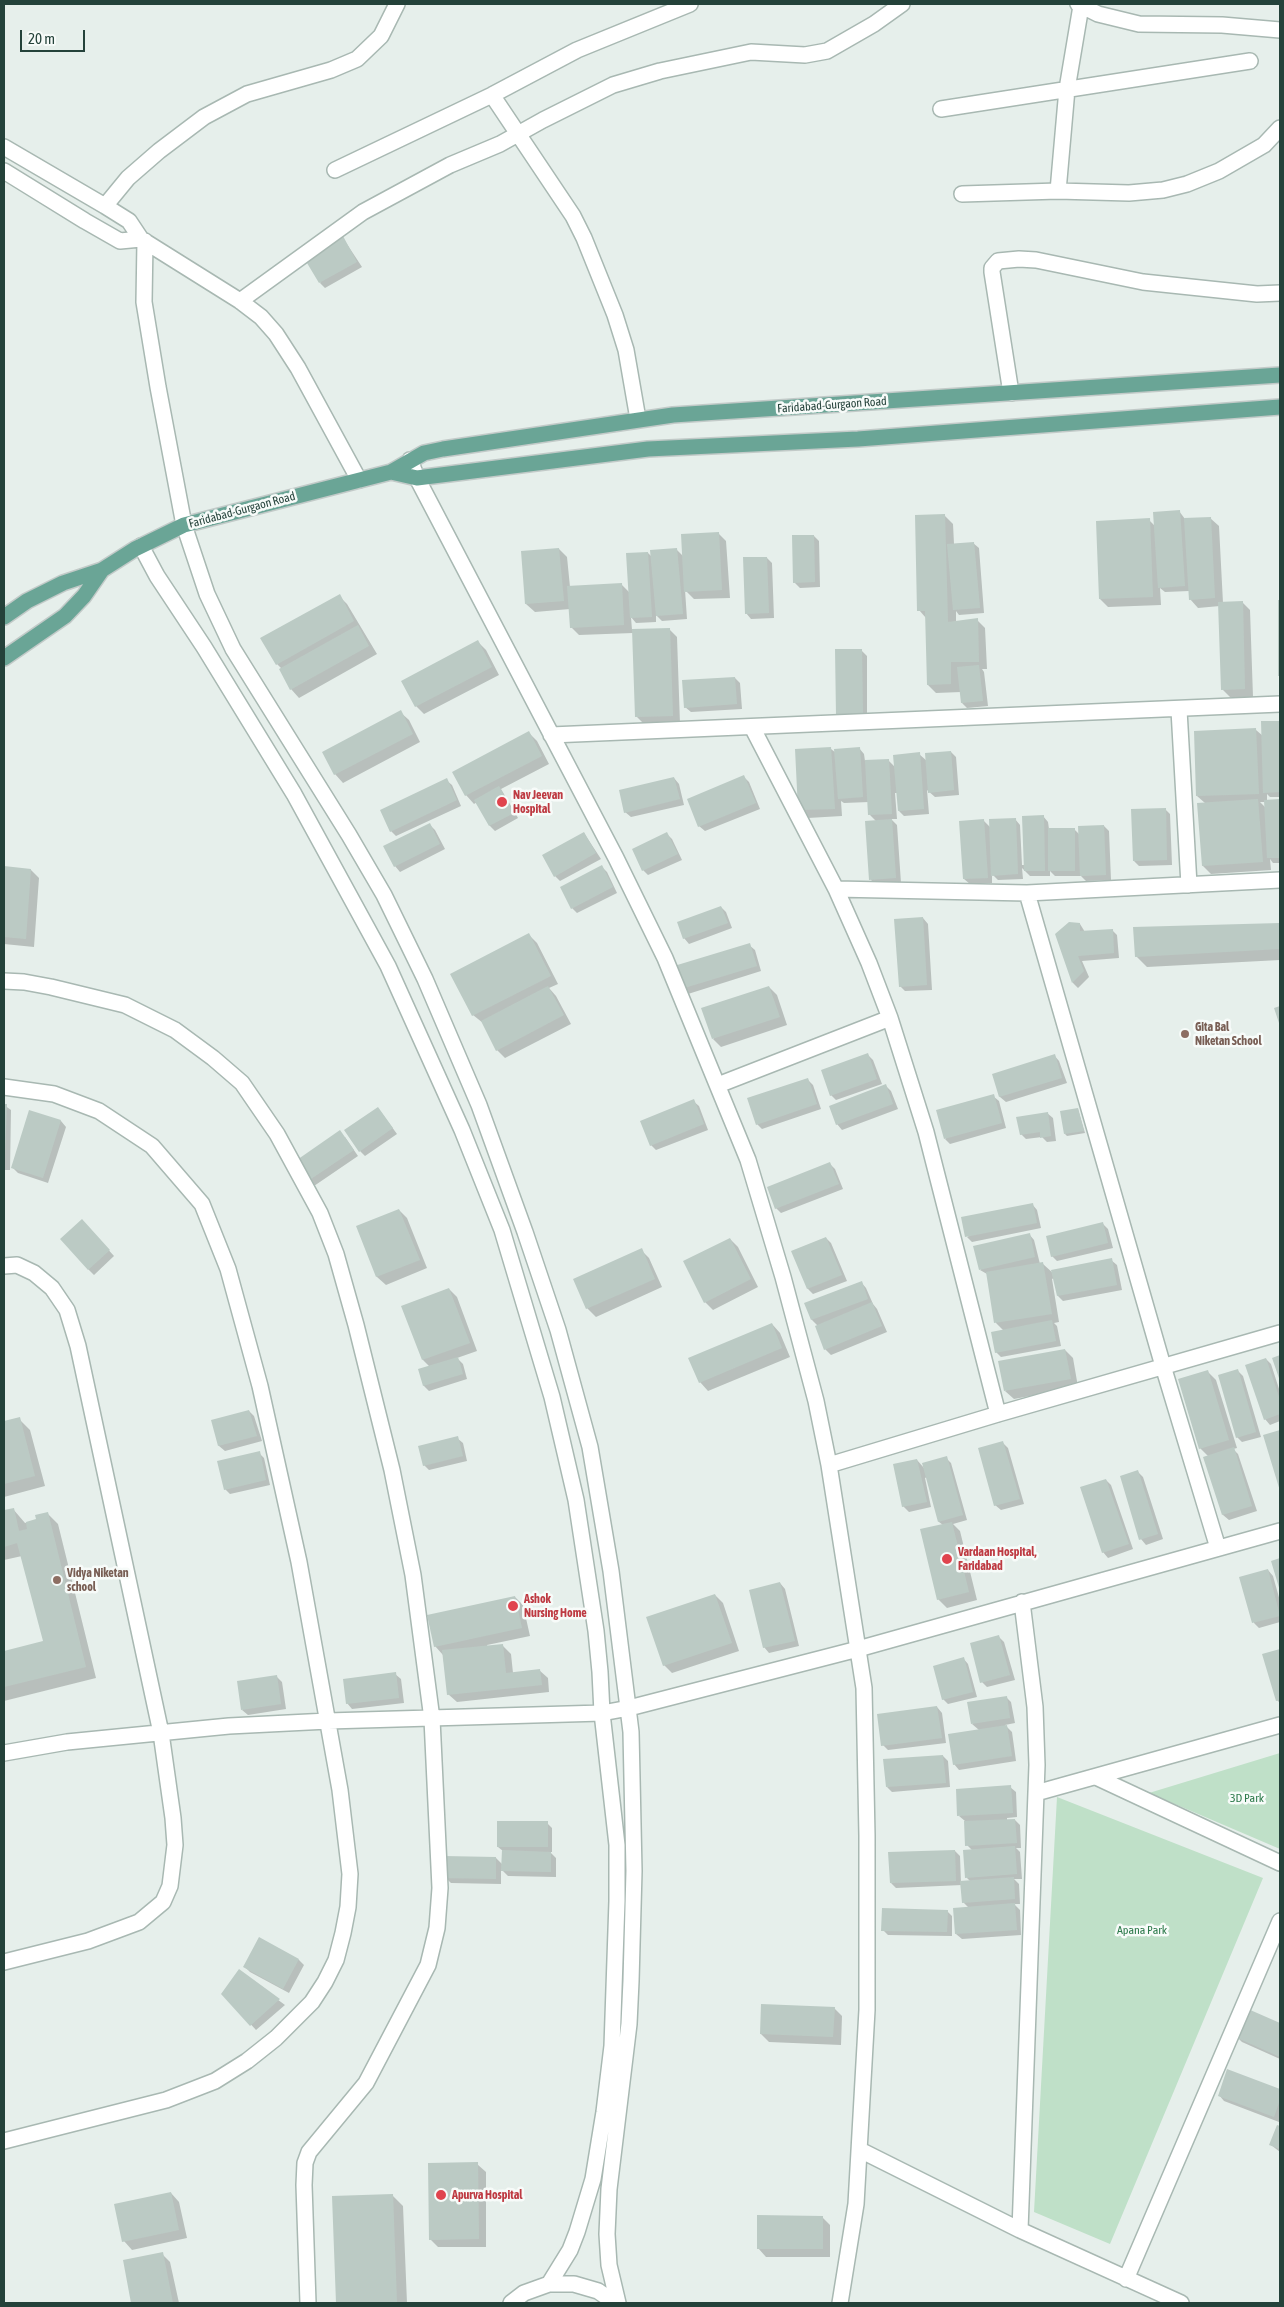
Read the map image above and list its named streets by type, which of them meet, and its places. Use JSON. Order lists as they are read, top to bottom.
{
  "streets": {
    "main road": ["Faridabad-Gurgaon Road"]
  },
  "parks": ["3D Park", "Apana Park"],
  "places": [
    "Nav Jeevan Hospital",
    "Gita Bal Niketan School",
    "Vardaan Hospital, Faridabad",
    "Vidya Niketan school",
    "Ashok Nursing Home",
    "Apurva Hospital"
  ],
  "scale_bar": "20 m"
}
